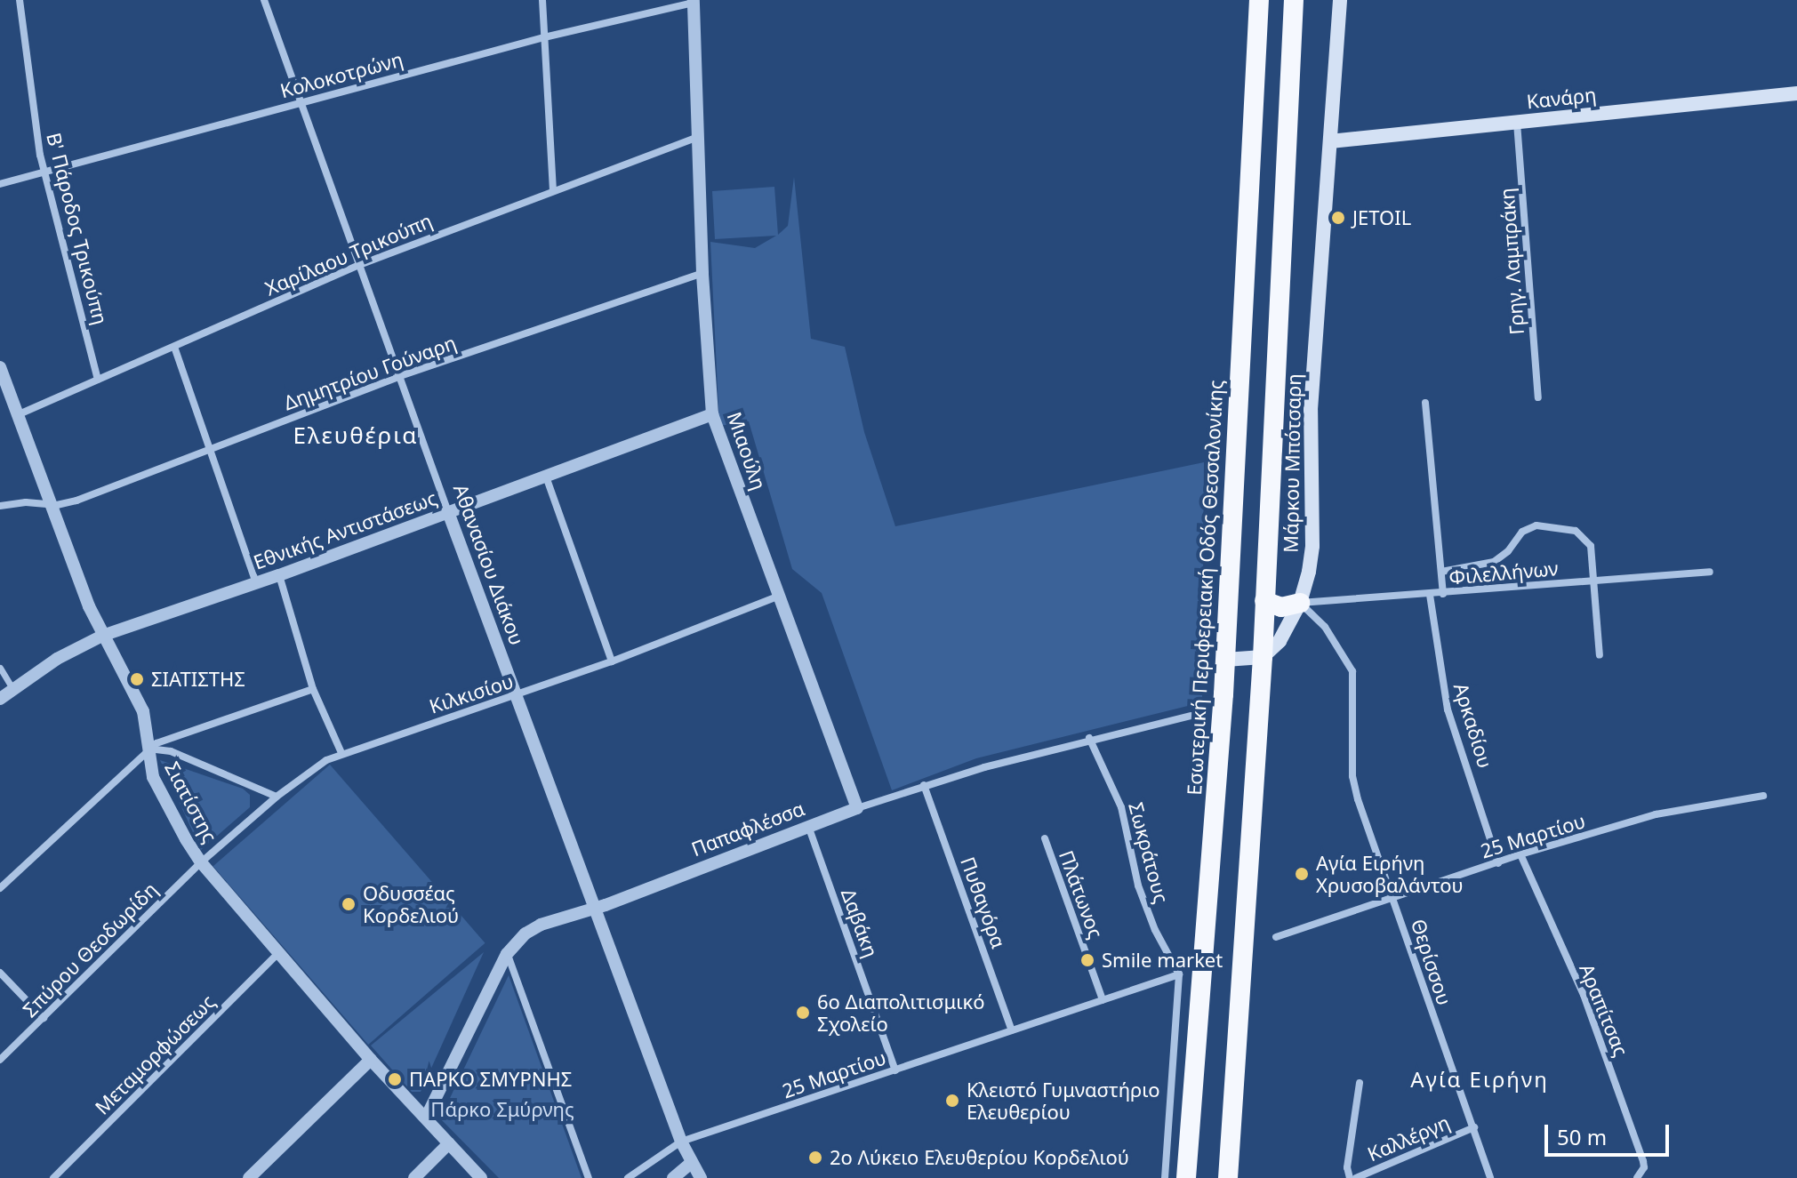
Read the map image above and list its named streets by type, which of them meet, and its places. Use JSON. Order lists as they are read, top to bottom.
{
  "streets": {
    "highway": ["Εσωτερική Περιφερειακή Οδός Θεσσαλονίκης"],
    "main road": ["Κανάρη", "Μάρκου Μπότσαρη"],
    "street": [
      "Κολοκοτρώνη",
      "Β' Πάροδος Τρικούπη",
      "Χαρίλαου Τρικούπη",
      "Γρηγ. Λαμπράκη",
      "Δημητρίου Γούναρη",
      "Μιαούλη",
      "Εθνικής Αντιστάσεως",
      "Αθανασίου Διάκου",
      "Φιλελλήνων",
      "Κιλκισίου",
      "Αρκαδίου",
      "Σιατίστης",
      "Παπαφλέσσα",
      "25 Μαρτίου",
      "Σωκράτους",
      "Πλάτωνος",
      "Πυθαγόρα",
      "Δαβάκη",
      "Σπύρου Θεοδωρίδη",
      "Θερίσσου",
      "Αραπίτσας",
      "Μεταμορφώσεως",
      "Καλλέργη"
    ]
  },
  "crossings": [
    ["Κολοκοτρώνη", "Β' Πάροδος Τρικούπη"],
    ["Κολοκοτρώνη", "Μιαούλη"],
    ["Κολοκοτρώνη", "Αθανασίου Διάκου"],
    ["Κανάρη", "Γρηγ. Λαμπράκη"],
    ["Κανάρη", "Μάρκου Μπότσαρη"],
    ["Β' Πάροδος Τρικούπη", "Χαρίλαου Τρικούπη"],
    ["Χαρίλαου Τρικούπη", "Μιαούλη"],
    ["Χαρίλαου Τρικούπη", "Αθανασίου Διάκου"],
    ["Χαρίλαου Τρικούπη", "Σιατίστης"],
    ["Δημητρίου Γούναρη", "Μιαούλη"],
    ["Δημητρίου Γούναρη", "Αθανασίου Διάκου"],
    ["Δημητρίου Γούναρη", "Σιατίστης"],
    ["Μιαούλη", "Εθνικής Αντιστάσεως"],
    ["Μιαούλη", "Κιλκισίου"],
    ["Μιαούλη", "Παπαφλέσσα"],
    ["Μάρκου Μπότσαρη", "Φιλελλήνων"],
    ["Μάρκου Μπότσαρη", "Θερίσσου"],
    ["Εθνικής Αντιστάσεως", "Αθανασίου Διάκου"],
    ["Εθνικής Αντιστάσεως", "Σιατίστης"],
    ["Αθανασίου Διάκου", "Κιλκισίου"],
    ["Αθανασίου Διάκου", "Παπαφλέσσα"],
    ["Αθανασίου Διάκου", "25 Μαρτίου"],
    ["Φιλελλήνων", "Αρκαδίου"],
    ["Φιλελλήνων", "Θερίσσου"],
    ["Κιλκισίου", "Σιατίστης"],
    ["Κιλκισίου", "Σπύρου Θεοδωρίδη"],
    ["Αρκαδίου", "25 Μαρτίου"],
    ["Σιατίστης", "Παπαφλέσσα"],
    ["Σιατίστης", "Σπύρου Θεοδωρίδη"],
    ["Σιατίστης", "Μεταμορφώσεως"],
    ["Παπαφλέσσα", "Σωκράτους"],
    ["Παπαφλέσσα", "Πυθαγόρα"],
    ["Παπαφλέσσα", "Δαβάκη"],
    ["25 Μαρτίου", "Σωκράτους"],
    ["25 Μαρτίου", "Πλάτωνος"],
    ["25 Μαρτίου", "Πυθαγόρα"],
    ["25 Μαρτίου", "Δαβάκη"],
    ["25 Μαρτίου", "Θερίσσου"],
    ["25 Μαρτίου", "Αραπίτσας"],
    ["Θερίσσου", "Καλλέργη"]
  ],
  "districts": ["Ελευθέρια", "Αγία Ειρήνη"],
  "parks": ["Πάρκο Σμύρνης"],
  "places": [
    "JETOIL",
    "ΣΙΑΤΙΣΤΗΣ",
    "Αγία Ειρήνη Χρυσοβαλάντου",
    "Οδυσσέας Κορδελιού",
    "Smile market",
    "6ο Διαπολιτισμικό Σχολείο",
    "ΠΑΡΚΟ ΣΜΥΡΝΗΣ",
    "Κλειστό Γυμναστήριο Ελευθερίου",
    "2ο Λύκειο Ελευθερίου Κορδελιού"
  ],
  "scale_bar": "50 m"
}
